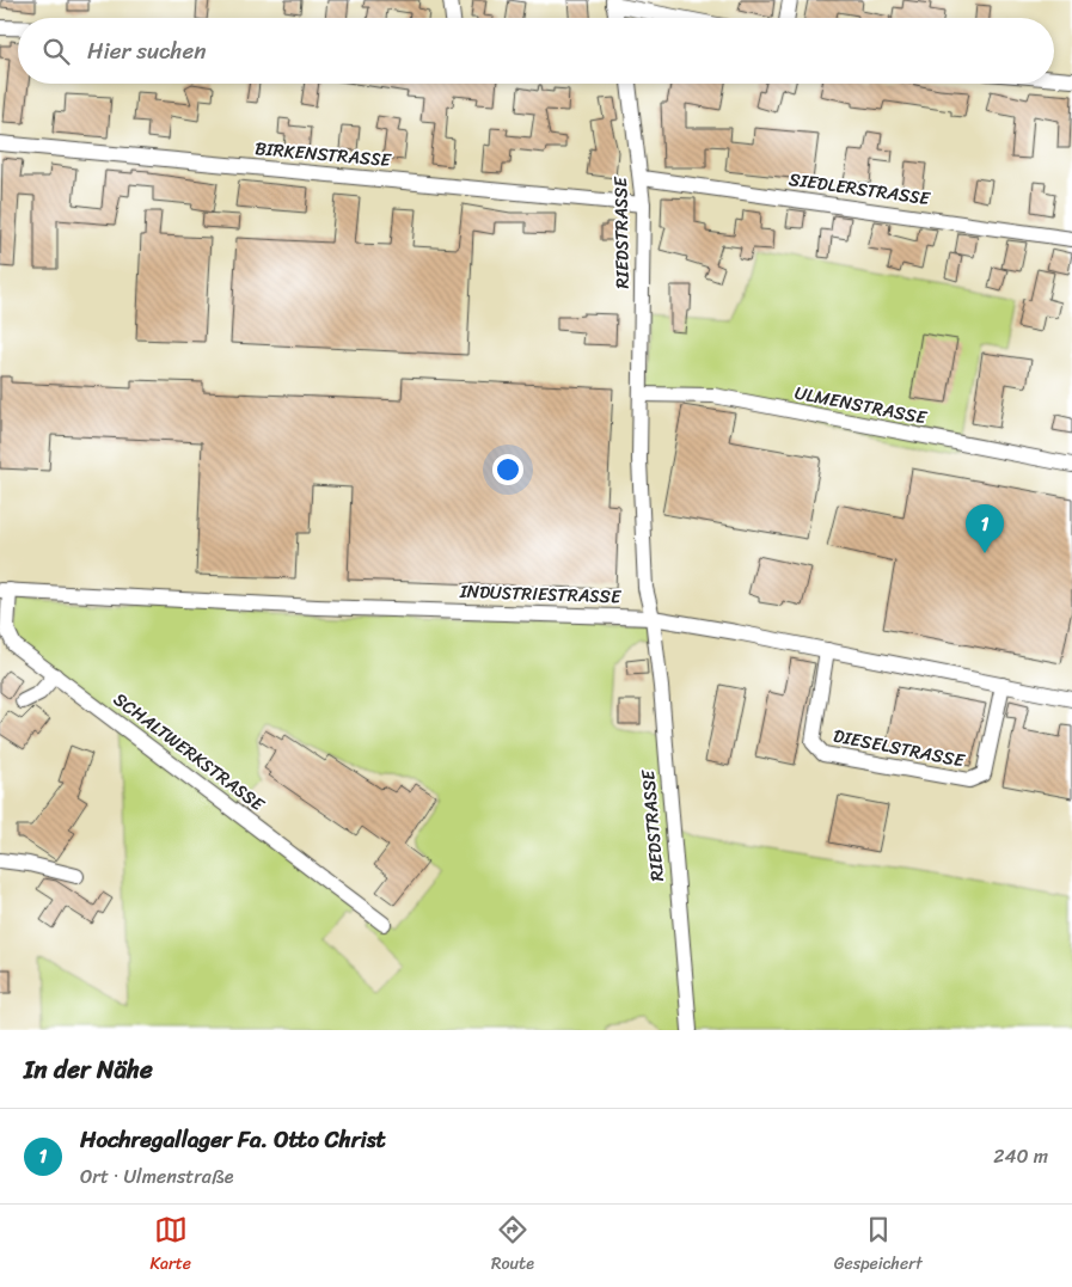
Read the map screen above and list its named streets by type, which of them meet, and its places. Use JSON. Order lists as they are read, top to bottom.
{
  "streets": {
    "street": [
      "BIRKENSTRASSE",
      "SIEDLERSTRASSE",
      "RIEDSTRASSE",
      "ULMENSTRASSE",
      "INDUSTRIESTRASSE",
      "DIESELSTRASSE",
      "SCHALTWERKSTRASSE"
    ]
  },
  "crossings": [
    ["BIRKENSTRASSE", "RIEDSTRASSE"],
    ["SIEDLERSTRASSE", "RIEDSTRASSE"],
    ["RIEDSTRASSE", "ULMENSTRASSE"],
    ["RIEDSTRASSE", "INDUSTRIESTRASSE"],
    ["INDUSTRIESTRASSE", "DIESELSTRASSE"],
    ["INDUSTRIESTRASSE", "SCHALTWERKSTRASSE"]
  ],
  "page": {
    "search": "Hier suchen",
    "pins": "1",
    "heading": "In der Nähe",
    "list": [
      {
        "mark": "1",
        "name": "Hochregallager Fa. Otto Christ",
        "note": "Ort · Ulmenstraße",
        "value": "240 m"
      }
    ],
    "nav": ["Karte", "Route", "Gespeichert"]
  }
}
